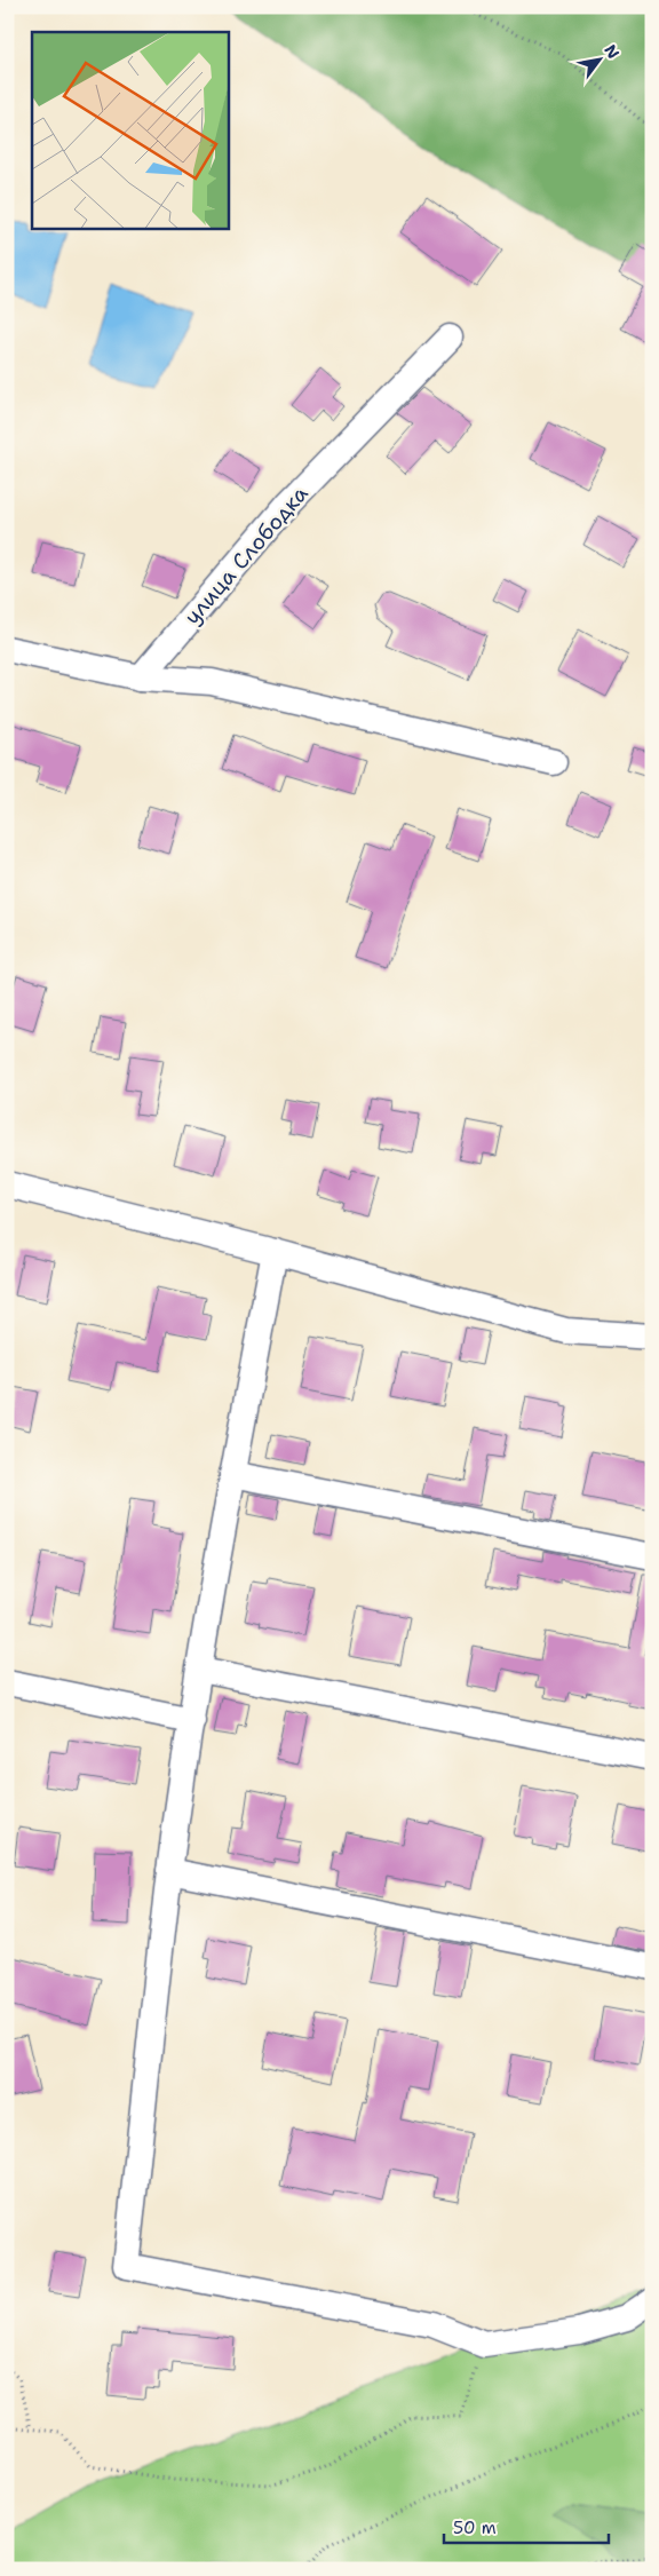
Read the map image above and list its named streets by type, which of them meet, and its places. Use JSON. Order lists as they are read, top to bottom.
{
  "streets": {
    "street": ["улица Слободка"]
  },
  "scale_bar": "50 m",
  "north": "top right"
}
